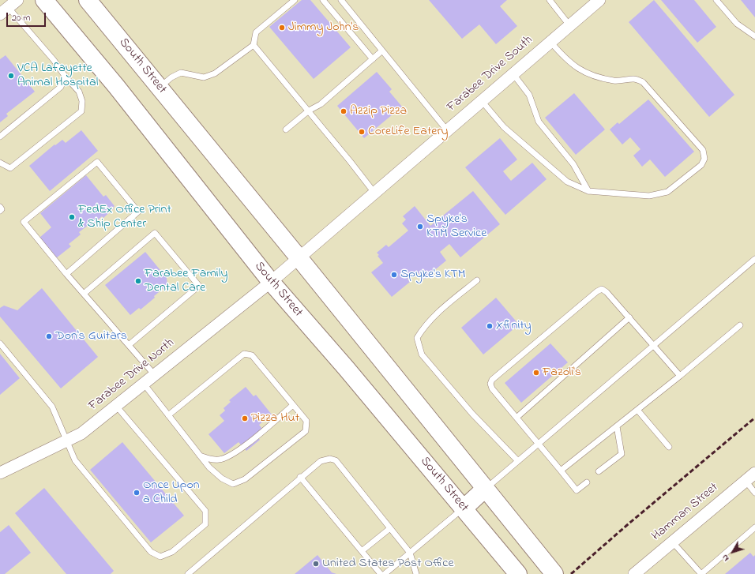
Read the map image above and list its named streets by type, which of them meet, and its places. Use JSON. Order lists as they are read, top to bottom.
{
  "streets": {
    "main road": ["South Street"],
    "street": ["Farabee Drive South", "Farabee Drive North", "Hamman Street"]
  },
  "crossings": [
    ["South Street", "Farabee Drive South"],
    ["South Street", "Farabee Drive North"],
    ["Farabee Drive South", "Farabee Drive North"]
  ],
  "places": [
    "Jimmy John's",
    "VCA Lafayette Animal Hospital",
    "Azzip Pizza",
    "CoreLife Eatery",
    "FedEx Office Print & Ship Center",
    "Spyke's KTM Service",
    "Spyke's KTM",
    "Farabee Family Dental Care",
    "Xfinity",
    "Don's Guitars",
    "Fazoli's",
    "Pizza Hut",
    "Once Upon a Child",
    "United States Post Office"
  ],
  "scale_bar": "20 m",
  "north": "bottom left"
}
